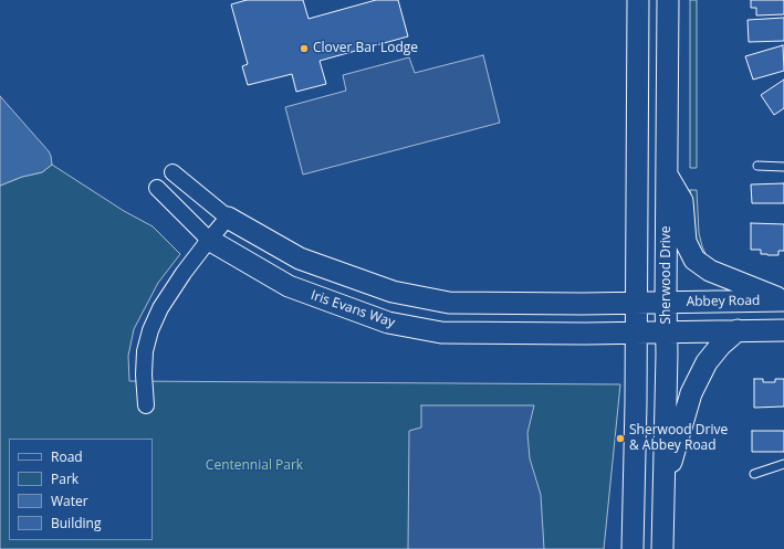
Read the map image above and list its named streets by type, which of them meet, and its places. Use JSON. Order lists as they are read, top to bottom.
{
  "streets": {
    "main road": ["Sherwood Drive", "Abbey Road", "Iris Evans Way"]
  },
  "crossings": [
    ["Sherwood Drive", "Abbey Road"]
  ],
  "parks": ["Centennial Park"],
  "places": ["Clover Bar Lodge", "Sherwood Drive & Abbey Road"],
  "legend": [
    "Road",
    "Park",
    "Water",
    "Building"
  ]
}
